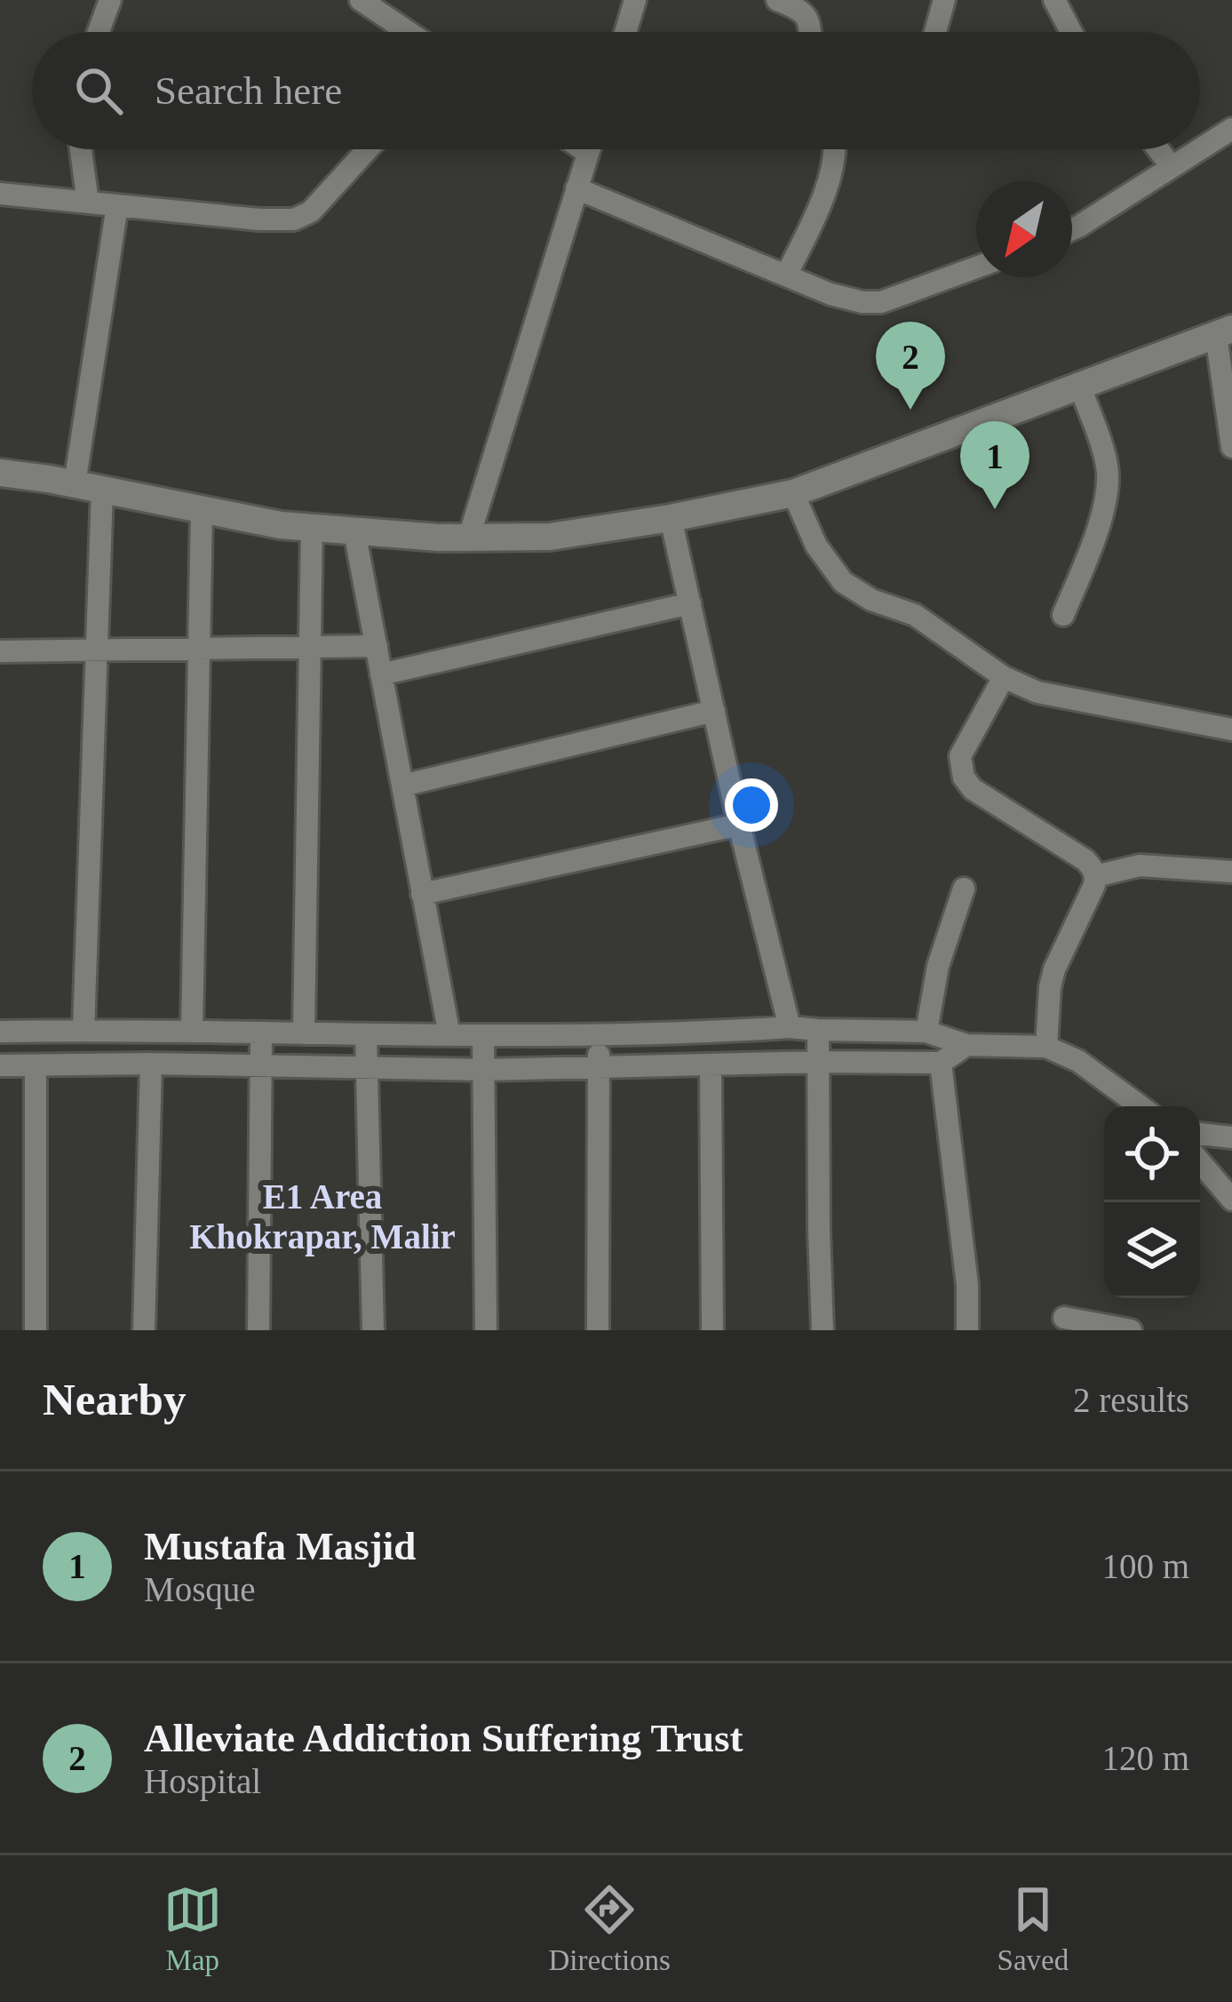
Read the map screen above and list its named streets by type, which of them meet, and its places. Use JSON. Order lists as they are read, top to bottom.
{
  "districts": ["E1 Area Khokrapar, Malir"],
  "north": "bottom left",
  "page": {
    "search": "Search here",
    "pins": ["2", "1"],
    "heading": ["Nearby", "2 results"],
    "list": [
      {
        "mark": "1",
        "name": "Mustafa Masjid",
        "note": "Mosque",
        "value": "100 m"
      },
      {
        "mark": "2",
        "name": "Alleviate Addiction Suffering Trust",
        "note": "Hospital",
        "value": "120 m"
      }
    ],
    "nav": ["Map", "Directions", "Saved"]
  }
}
